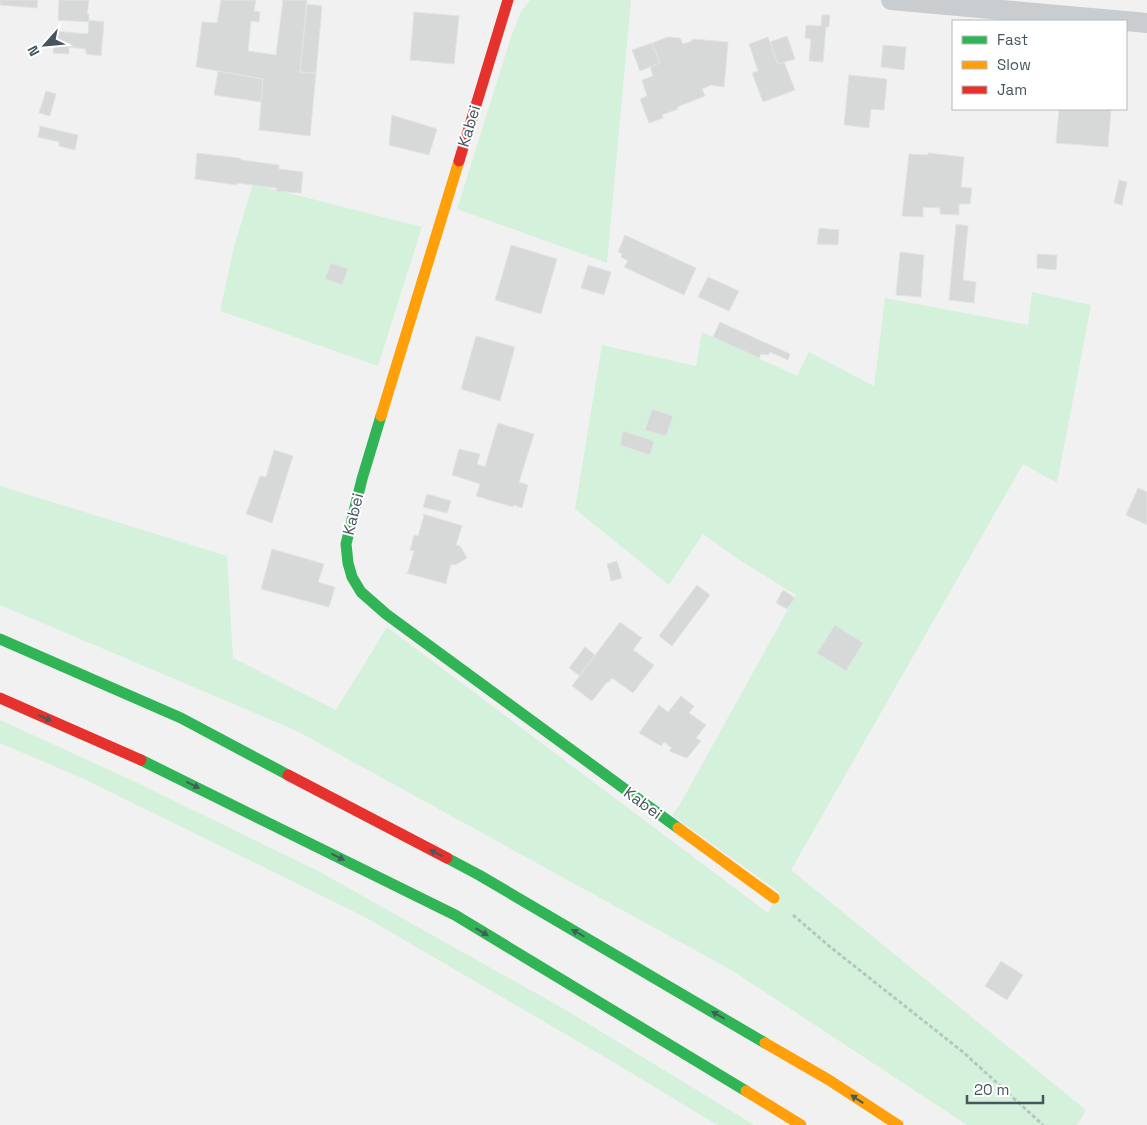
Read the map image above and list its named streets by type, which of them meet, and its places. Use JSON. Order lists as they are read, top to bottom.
{
  "streets": {
    "main road": ["Kabei"]
  },
  "legend": ["Fast", "Slow", "Jam"],
  "scale_bar": "20 m",
  "north": "bottom left"
}
